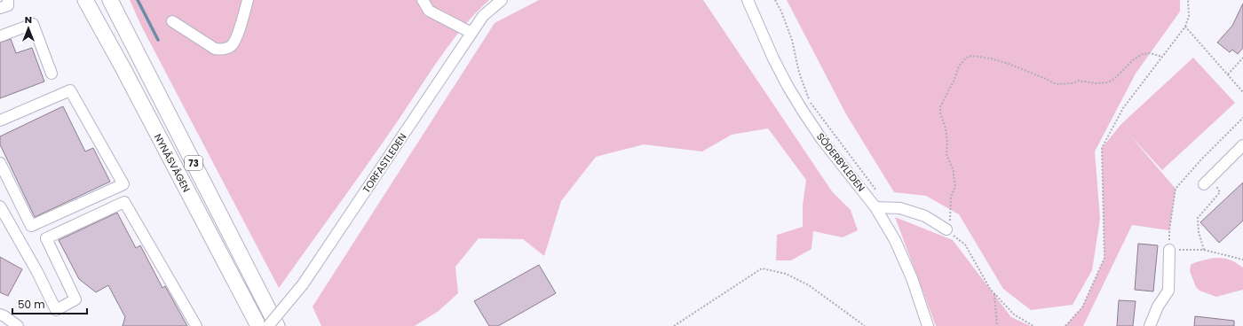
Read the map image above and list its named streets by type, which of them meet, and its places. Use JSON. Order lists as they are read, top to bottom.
{
  "streets": {
    "highway": ["NYNÄSVÄGEN", "73"],
    "street": ["SÖDERBYLEDEN", "TORFASTLEDEN"]
  },
  "scale_bar": "50 m",
  "north": "top"
}
